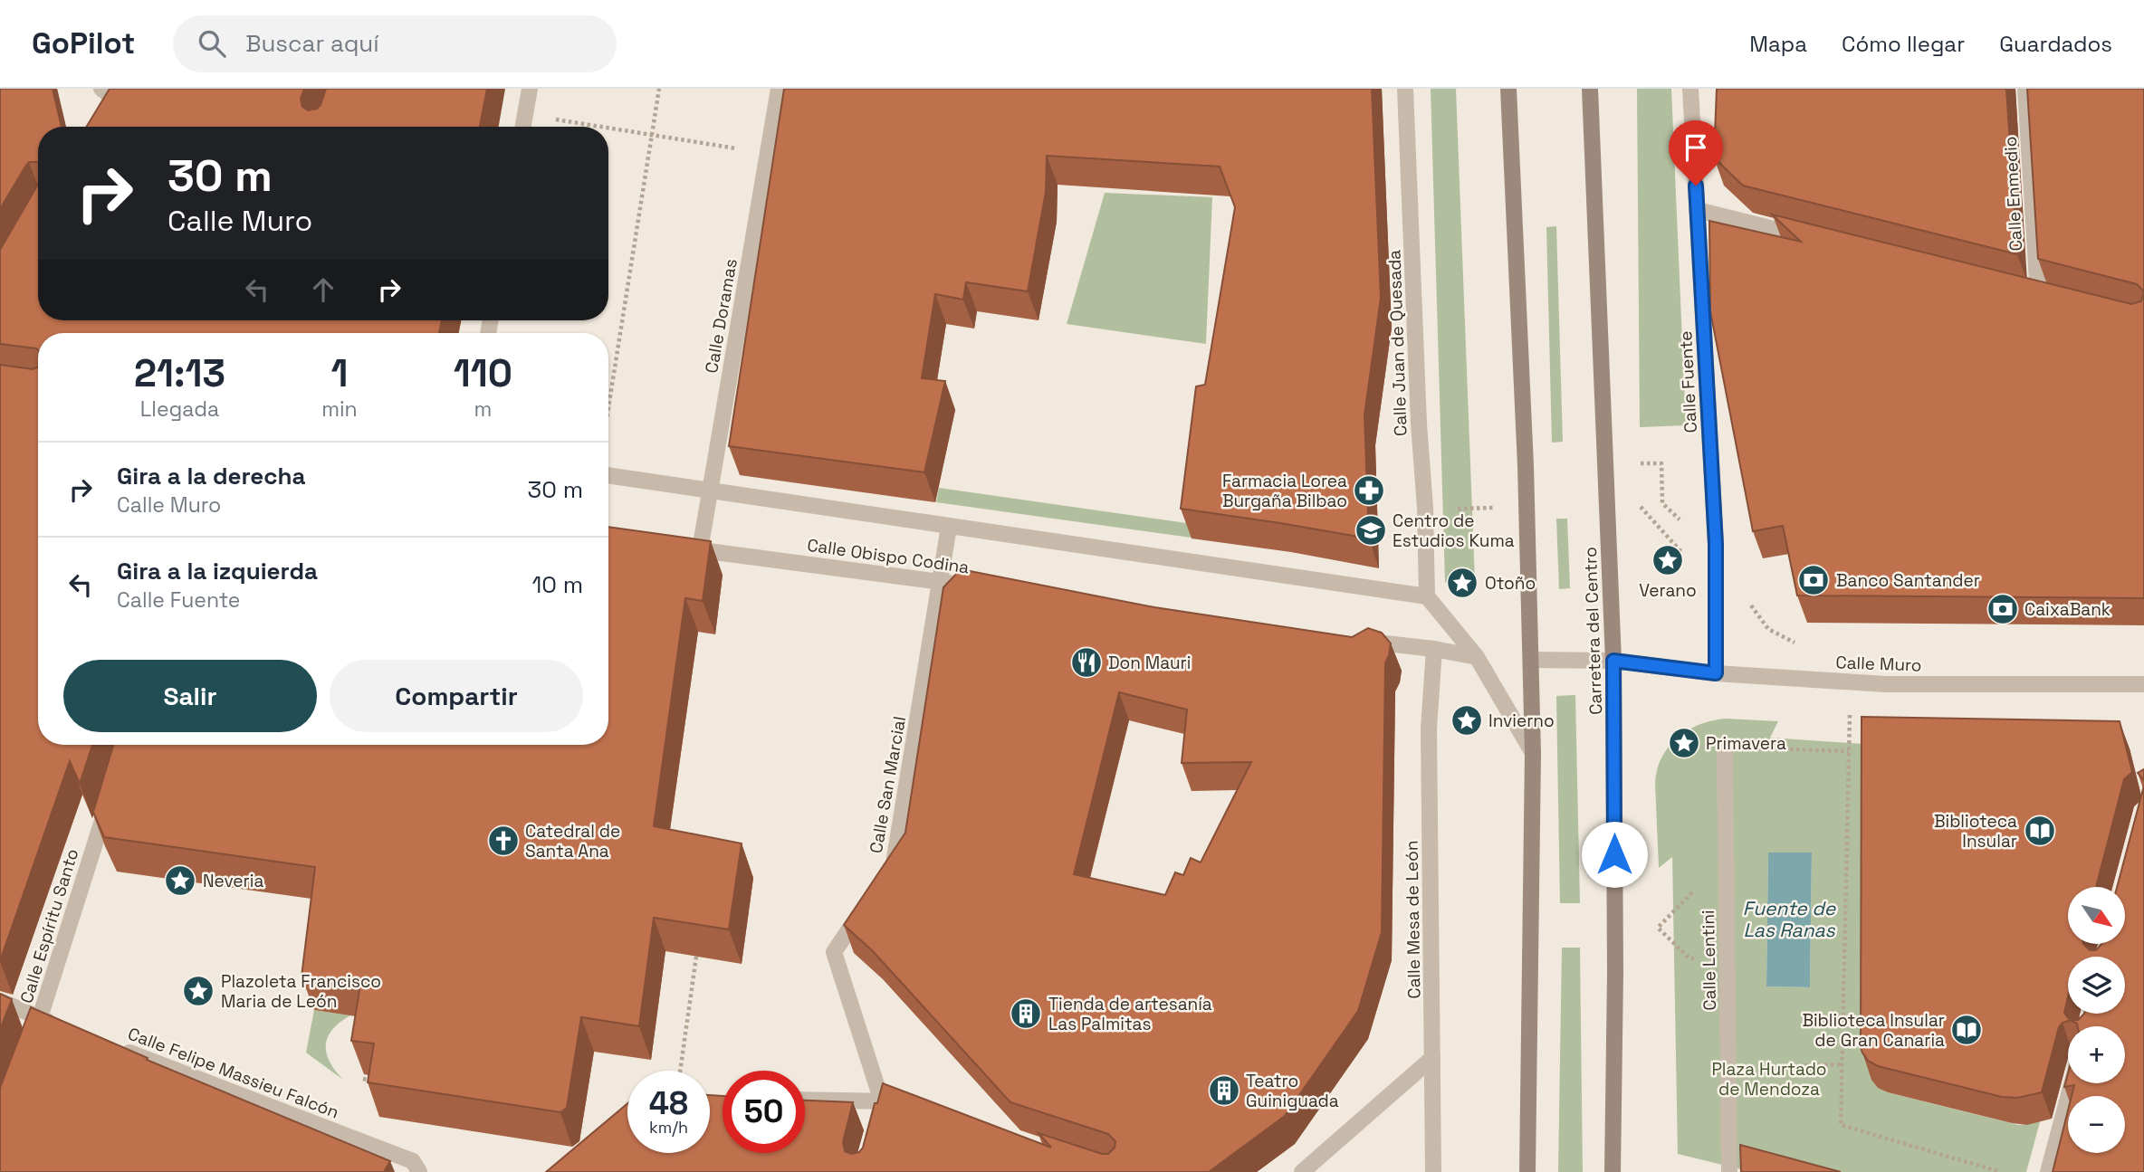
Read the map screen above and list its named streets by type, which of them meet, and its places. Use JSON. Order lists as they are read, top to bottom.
{
  "streets": {
    "main road": ["Carretera del Centro"],
    "street": [
      "Calle Enmedio",
      "Calle Doramas",
      "Calle Juan de Quesada",
      "Calle Fuente",
      "Calle Obispo Codina",
      "Calle Muro",
      "Calle San Marcial",
      "Calle Mesa de León",
      "Calle Espíritu Santo",
      "Calle Lentini",
      "Calle Felipe Massieu Falcón"
    ]
  },
  "crossings": [
    ["Calle Doramas", "Calle Obispo Codina"],
    ["Calle Fuente", "Calle Muro"],
    ["Calle Obispo Codina", "Calle San Marcial"],
    ["Carretera del Centro", "Calle Muro"]
  ],
  "water": ["Fuente de Las Ranas"],
  "parks": ["Plaza Hurtado de Mendoza"],
  "places": {
    "pharmacy": ["Farmacia Lorea Burgaña Bilbao"],
    "school or university": ["Centro de Estudios Kuma"],
    "place": [
      "Verano",
      "Otoño",
      "Invierno",
      "Primavera",
      "Neveria",
      "Plazoleta Francisco Maria de León"
    ],
    "bank": ["Banco Santander", "CaixaBank"],
    "restaurant": ["Don Mauri"],
    "library": ["Biblioteca Insular", "Biblioteca Insular de Gran Canaria"],
    "church": ["Catedral de Santa Ana"],
    "building": ["Tienda de artesanía Las Palmitas", "Teatro Guiniguada"]
  },
  "north": "bottom right",
  "page": {
    "header": "GoPilot",
    "search": "Buscar aquí",
    "nav": ["Mapa", "Cómo llegar", "Guardados"],
    "turn": ["30 m", "Calle Muro"],
    "eta": [
      "21:13",
      "Llegada",
      "1",
      "min",
      "110",
      "m"
    ],
    "list": [
      {
        "name": "Gira a la derecha",
        "note": "Calle Muro",
        "value": "30 m"
      },
      {
        "name": "Gira a la izquierda",
        "note": "Calle Fuente",
        "value": "10 m"
      }
    ],
    "buttons": ["Salir", "Compartir"],
    "map_buttons": ["+", "−"],
    "speed": "48 km/h",
    "limit": "50"
  }
}
